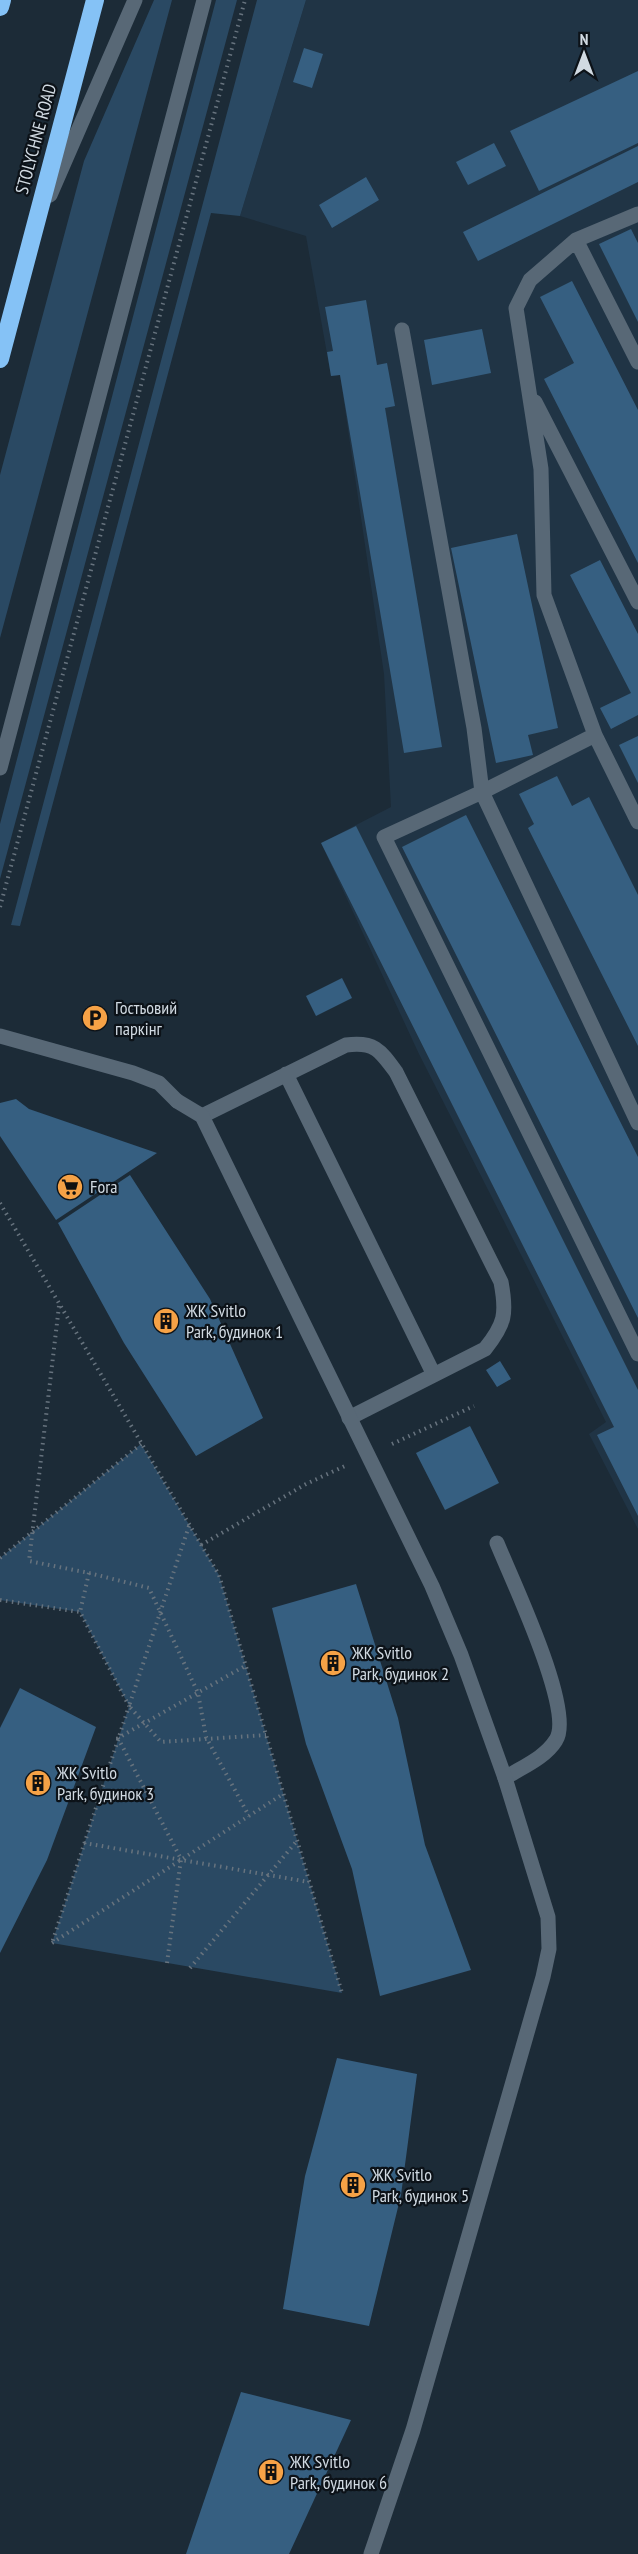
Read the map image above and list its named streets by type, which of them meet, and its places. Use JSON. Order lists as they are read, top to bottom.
{
  "streets": {
    "highway": ["STOLYCHNE ROAD"]
  },
  "places": {
    "parking": ["Гостьовий паркінг"],
    "supermarket": ["Fora"],
    "building": [
      "ЖК Svitlo Park, будинок 1",
      "ЖК Svitlo Park, будинок 2",
      "ЖК Svitlo Park, будинок 3",
      "ЖК Svitlo Park, будинок 5",
      "ЖК Svitlo Park, будинок 6"
    ]
  },
  "north": "top"
}
